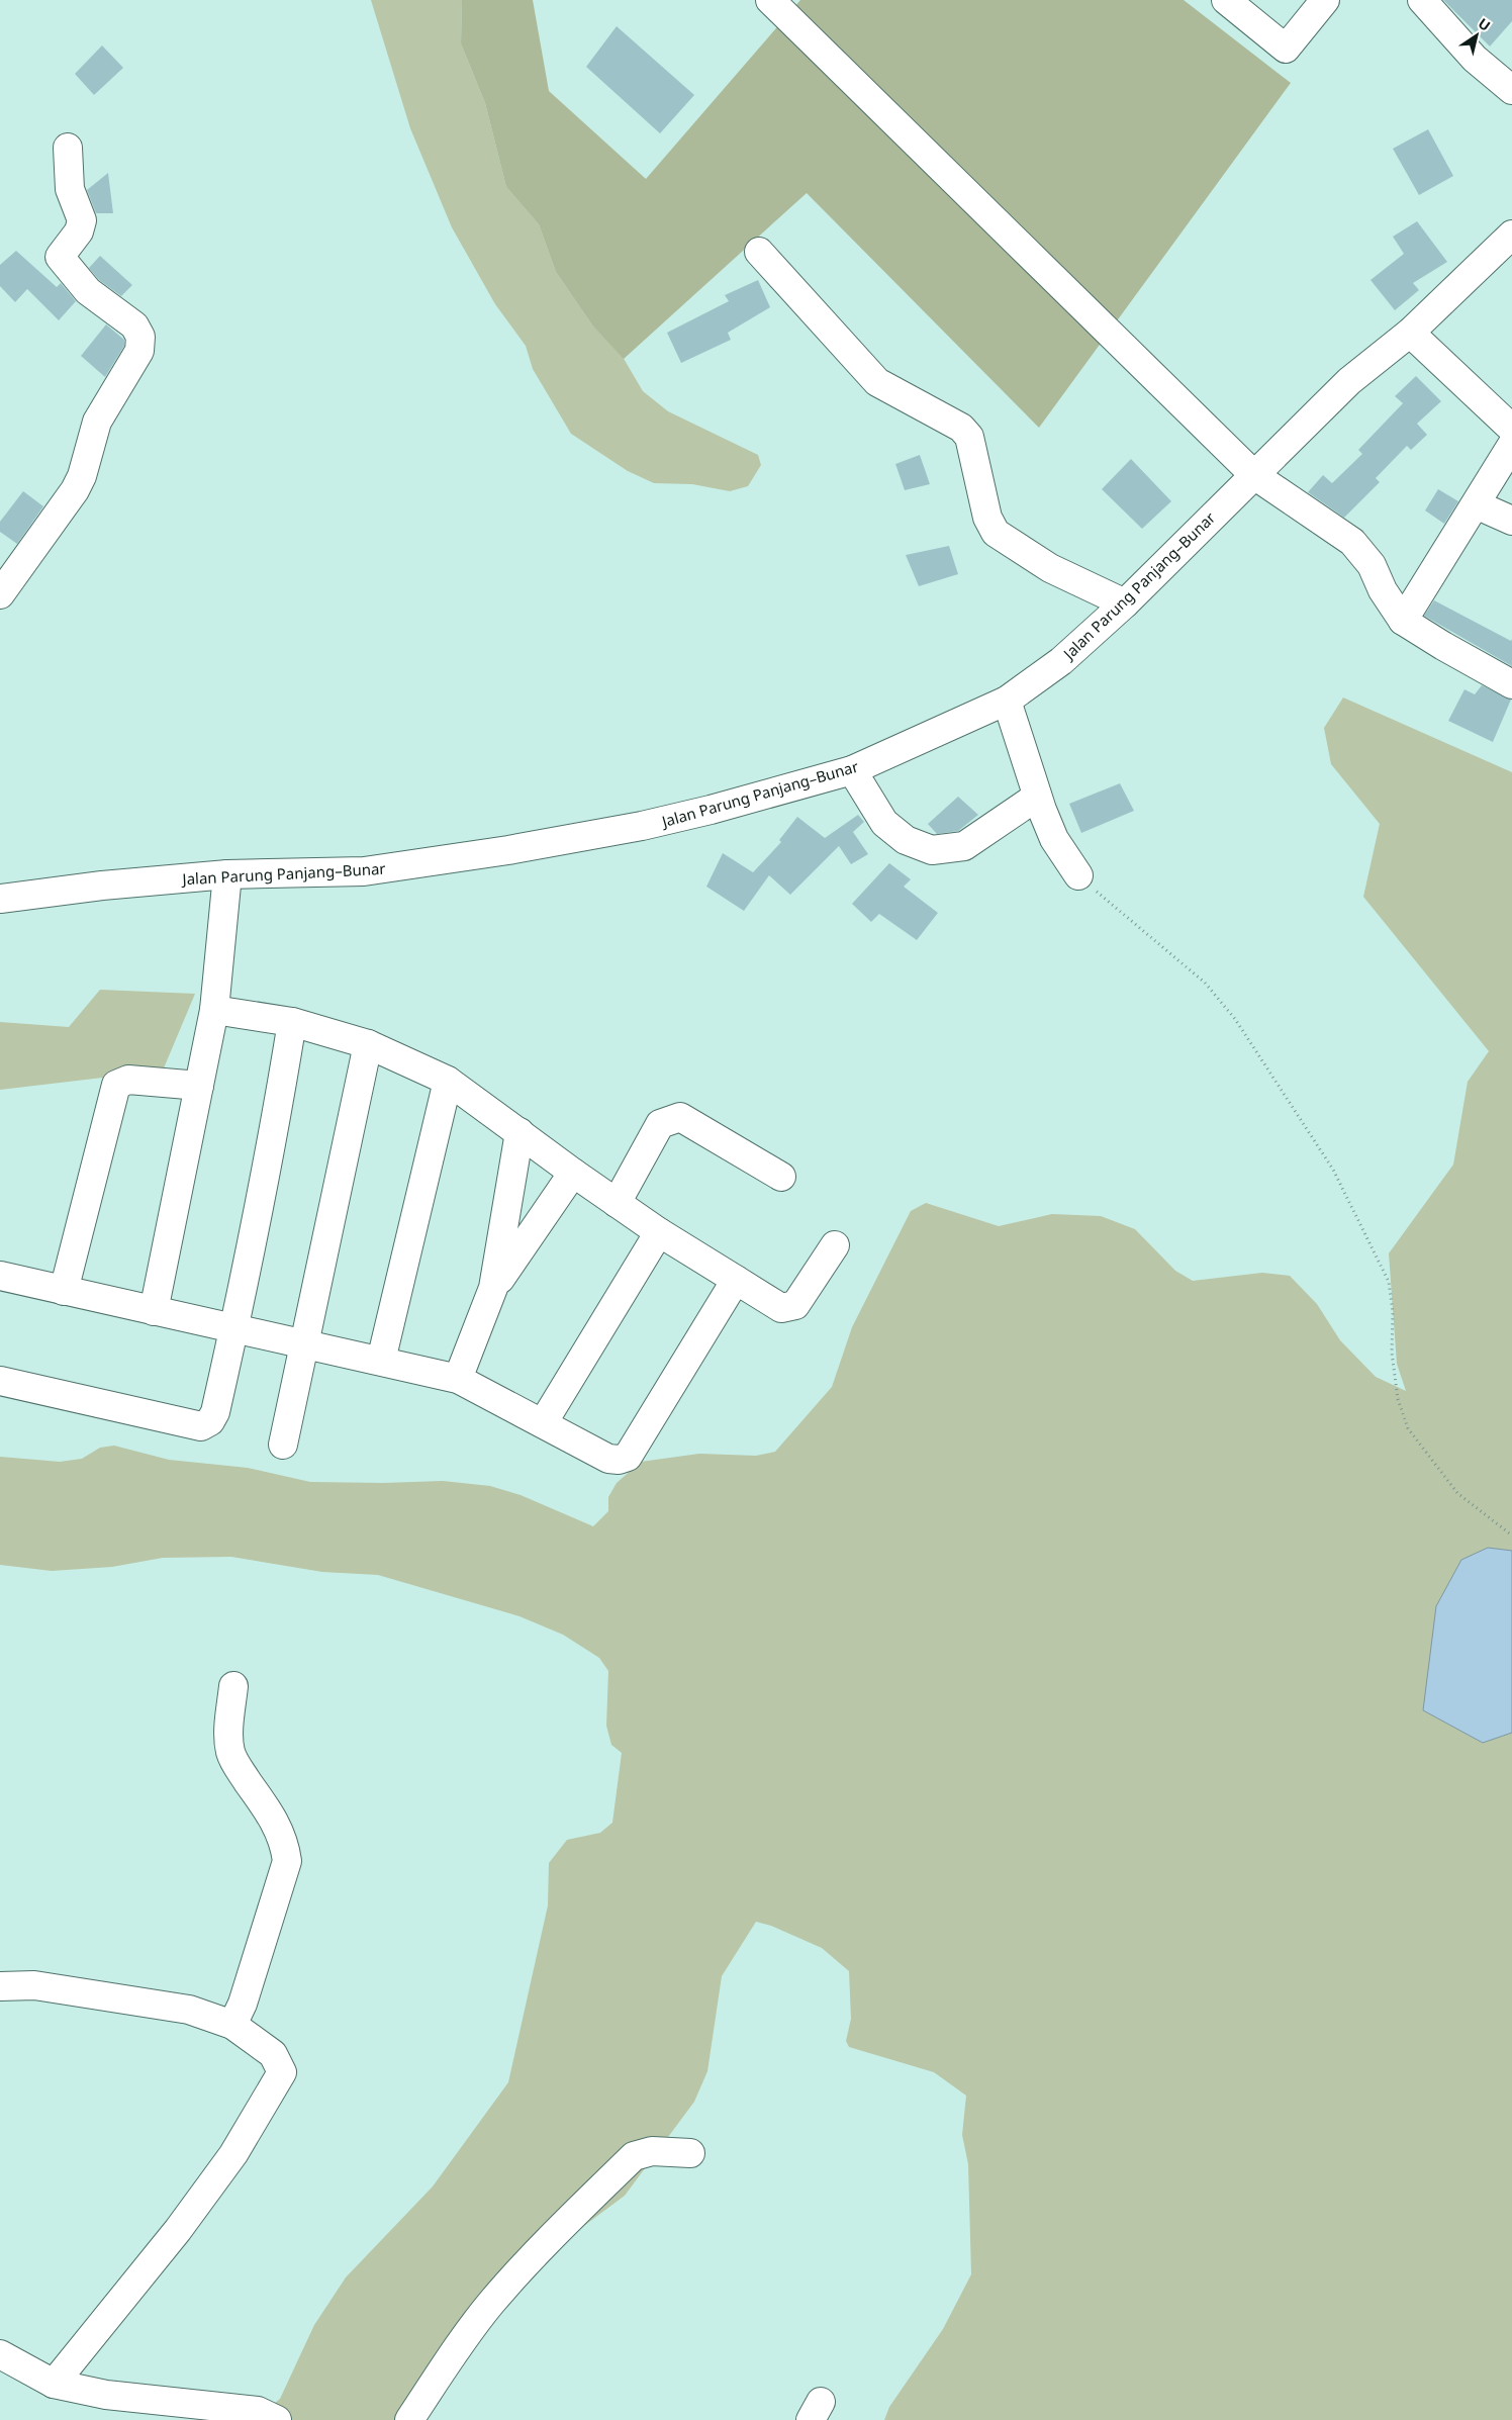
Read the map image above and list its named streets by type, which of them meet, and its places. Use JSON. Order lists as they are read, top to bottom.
{
  "streets": {
    "street": ["Jalan Parung Panjang–Bunar"]
  },
  "north": "top right"
}
